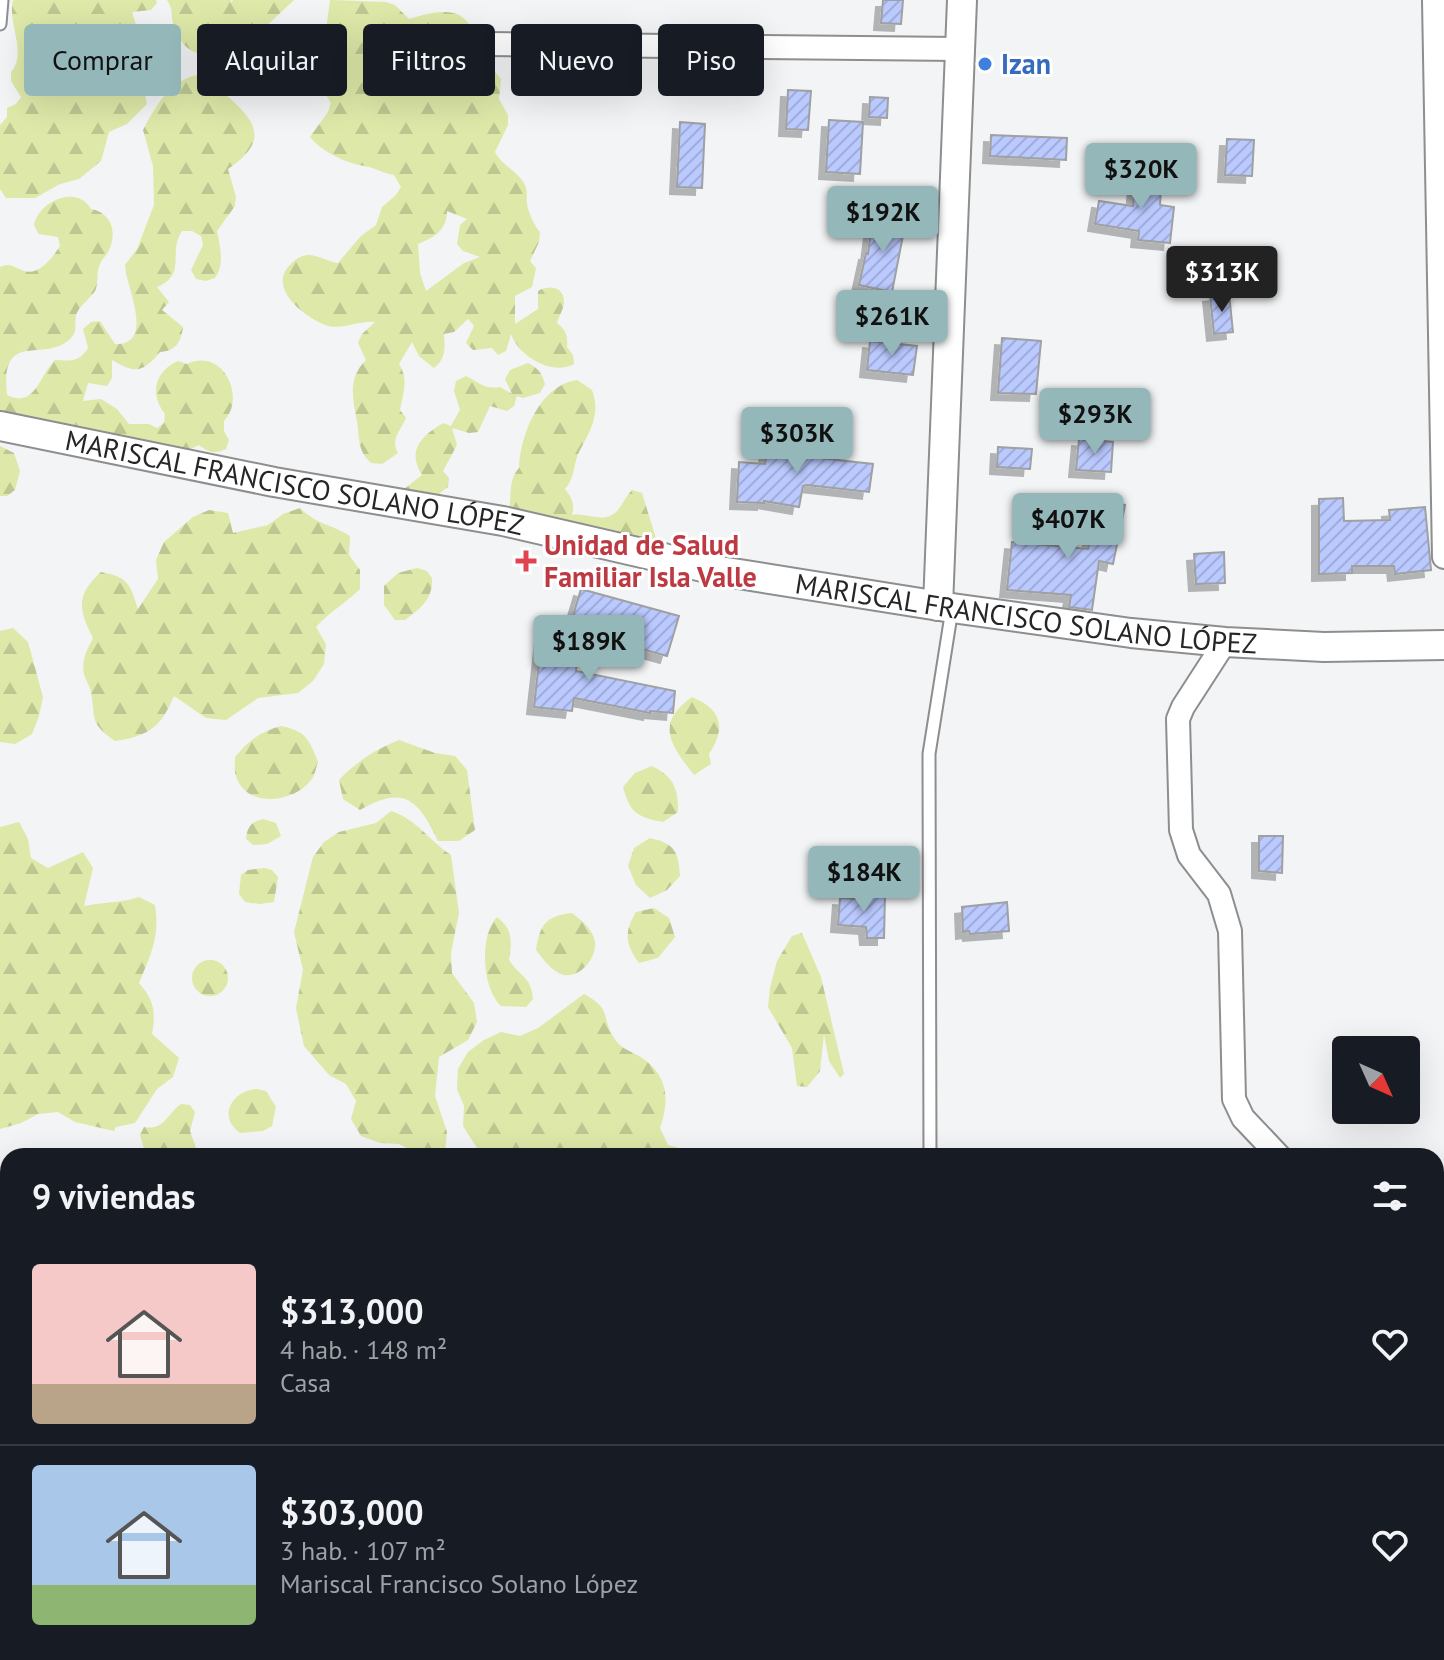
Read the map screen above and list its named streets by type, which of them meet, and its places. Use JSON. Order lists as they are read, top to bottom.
{
  "streets": {
    "street": ["MARISCAL FRANCISCO SOLANO LÓPEZ"]
  },
  "places": {
    "other": ["Izan"],
    "health": ["Unidad de Salud Familiar Isla Valle"]
  },
  "north": "bottom right",
  "page": {
    "chip": [
      "Comprar",
      "Alquilar",
      "Filtros",
      "Nuevo",
      "Piso"
    ],
    "price": [
      "$320K",
      "$192K",
      "$313K",
      "$261K",
      "$293K",
      "$303K",
      "$407K",
      "$189K",
      "$184K"
    ],
    "heading": "9 viviendas",
    "list": [
      {
        "name": "$313,000",
        "note": "4 hab. · 148 m² · Casa"
      },
      {
        "name": "$303,000",
        "note": "3 hab. · 107 m² · Mariscal Francisco Solano López"
      }
    ]
  }
}
